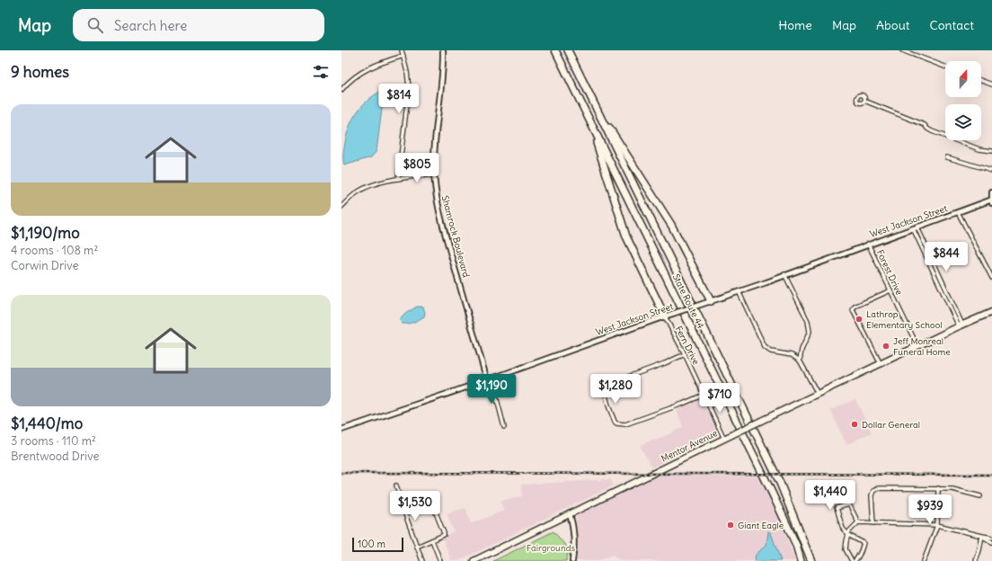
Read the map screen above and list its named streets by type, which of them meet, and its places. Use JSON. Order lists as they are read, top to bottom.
{
  "streets": {
    "highway": ["State Route 44"],
    "main road": ["Mentor Avenue"],
    "street": [
      "West Jackson Street",
      "Shamrock Boulevard",
      "Forest Drive",
      "Fern Drive"
    ]
  },
  "crossings": [
    ["West Jackson Street", "Shamrock Boulevard"],
    ["West Jackson Street", "Forest Drive"],
    ["West Jackson Street", "Fern Drive"],
    ["Forest Drive", "Mentor Avenue"],
    ["Fern Drive", "Mentor Avenue"]
  ],
  "parks": ["Fairgrounds"],
  "places": [
    "Lathrop Elementary School",
    "Jeff Monreal Funeral Home",
    "Dollar General",
    "Giant Eagle"
  ],
  "scale_bar": "100 m",
  "north": "top",
  "page": {
    "header": "Map",
    "search": "Search here",
    "nav": [
      "Home",
      "Map",
      "About",
      "Contact"
    ],
    "heading": "9 homes",
    "price": [
      "$814",
      "$805",
      "$844",
      "$1,190",
      "$1,280",
      "$710",
      "$1,440",
      "$1,530",
      "$939"
    ],
    "list": [
      {
        "name": "$1,190/mo",
        "note": "4 rooms · 108 m² · Corwin Drive"
      },
      {
        "name": "$1,440/mo",
        "note": "3 rooms · 110 m² · Brentwood Drive"
      }
    ],
    "scale": "100 m"
  }
}
